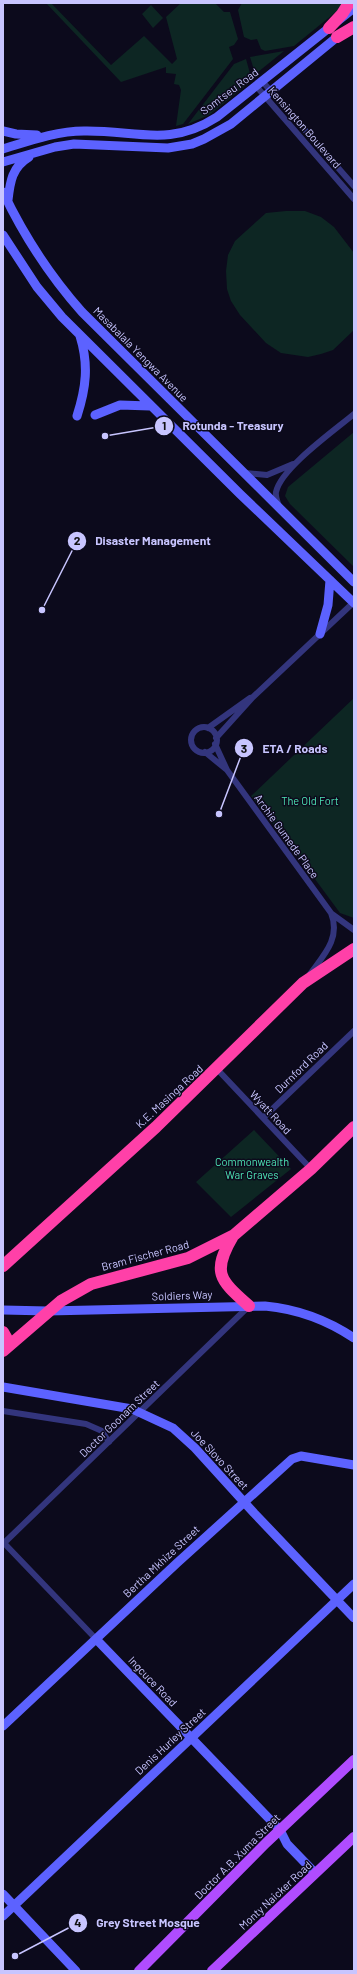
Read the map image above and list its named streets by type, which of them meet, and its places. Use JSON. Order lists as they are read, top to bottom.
{
  "streets": {
    "highway": ["K.E. Masinga Road", "Bram Fischer Road"],
    "main road": [
      "Somtseu Road",
      "Masabalala Yengwa Avenue",
      "Soldiers Way",
      "Joe Slovo Street",
      "Bertha Mkhize Street",
      "Ingcuce Road",
      "Denis Hurley Street",
      "Doctor A.B. Xuma Street",
      "Monty Naicker Road"
    ],
    "street": [
      "Kensington Boulevard",
      "Archie Gumede Place",
      "Durnford Road",
      "Wyatt Road",
      "Doctor Goonam Street"
    ]
  },
  "crossings": [
    ["Somtseu Road", "Kensington Boulevard"],
    ["Archie Gumede Place", "K.E. Masinga Road"],
    ["Durnford Road", "Wyatt Road"],
    ["K.E. Masinga Road", "Wyatt Road"],
    ["Wyatt Road", "Bram Fischer Road"],
    ["Bram Fischer Road", "Soldiers Way"],
    ["Soldiers Way", "Doctor Goonam Street"],
    ["Doctor Goonam Street", "Joe Slovo Street"],
    ["Doctor Goonam Street", "Ingcuce Road"],
    ["Joe Slovo Street", "Bertha Mkhize Street"],
    ["Joe Slovo Street", "Denis Hurley Street"],
    ["Bertha Mkhize Street", "Ingcuce Road"],
    ["Ingcuce Road", "Denis Hurley Street"],
    ["Ingcuce Road", "Doctor A.B. Xuma Street"],
    ["Ingcuce Road", "Monty Naicker Road"]
  ],
  "parks": ["The Old Fort", "Commonwealth War Graves"],
  "places": [
    "Rotunda - Treasury",
    "Disaster Management",
    "ETA / Roads",
    "Grey Street Mosque"
  ]
}
